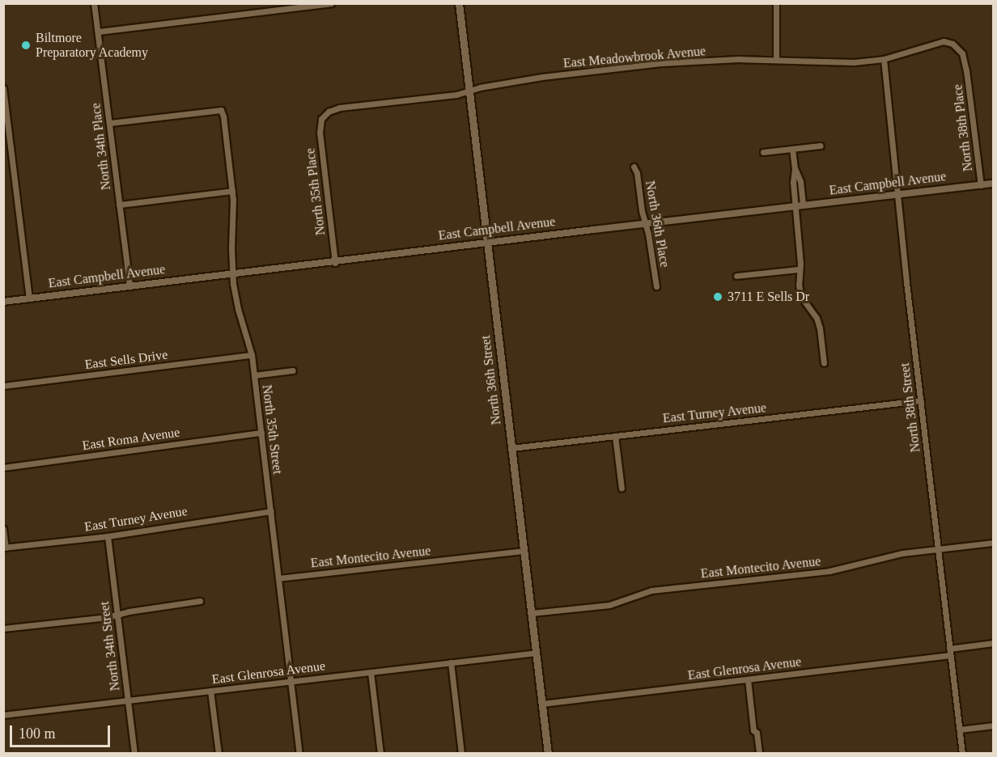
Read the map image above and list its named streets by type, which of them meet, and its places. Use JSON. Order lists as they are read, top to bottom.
{
  "streets": {
    "main road": ["North 36th Street"],
    "street": [
      "East Meadowbrook Avenue",
      "North 38th Place",
      "North 34th Place",
      "East Campbell Avenue",
      "North 35th Place",
      "North 36th Place",
      "East Sells Drive",
      "North 38th Street",
      "East Turney Avenue",
      "North 35th Street",
      "East Roma Avenue",
      "East Montecito Avenue",
      "North 34th Street",
      "East Glenrosa Avenue"
    ]
  },
  "crossings": [
    ["East Meadowbrook Avenue", "North 38th Place"],
    ["East Meadowbrook Avenue", "North 35th Place"],
    ["East Meadowbrook Avenue", "North 36th Street"],
    ["East Meadowbrook Avenue", "North 38th Street"],
    ["North 38th Place", "East Campbell Avenue"],
    ["North 34th Place", "East Campbell Avenue"],
    ["North 34th Place", "North 35th Street"],
    ["East Campbell Avenue", "North 35th Place"],
    ["East Campbell Avenue", "North 36th Place"],
    ["East Campbell Avenue", "North 36th Street"],
    ["East Campbell Avenue", "North 38th Street"],
    ["East Campbell Avenue", "North 35th Street"],
    ["East Sells Drive", "North 35th Street"],
    ["North 36th Street", "East Turney Avenue"],
    ["North 36th Street", "East Montecito Avenue"],
    ["North 36th Street", "East Glenrosa Avenue"],
    ["North 38th Street", "East Turney Avenue"],
    ["North 38th Street", "East Montecito Avenue"],
    ["North 38th Street", "East Glenrosa Avenue"],
    ["East Turney Avenue", "North 35th Street"],
    ["East Turney Avenue", "North 34th Street"],
    ["North 35th Street", "East Roma Avenue"],
    ["North 35th Street", "East Montecito Avenue"],
    ["North 35th Street", "East Glenrosa Avenue"],
    ["North 34th Street", "East Glenrosa Avenue"]
  ],
  "places": ["Biltmore Preparatory Academy", "3711 E Sells Dr"],
  "scale_bar": "100 m"
}
